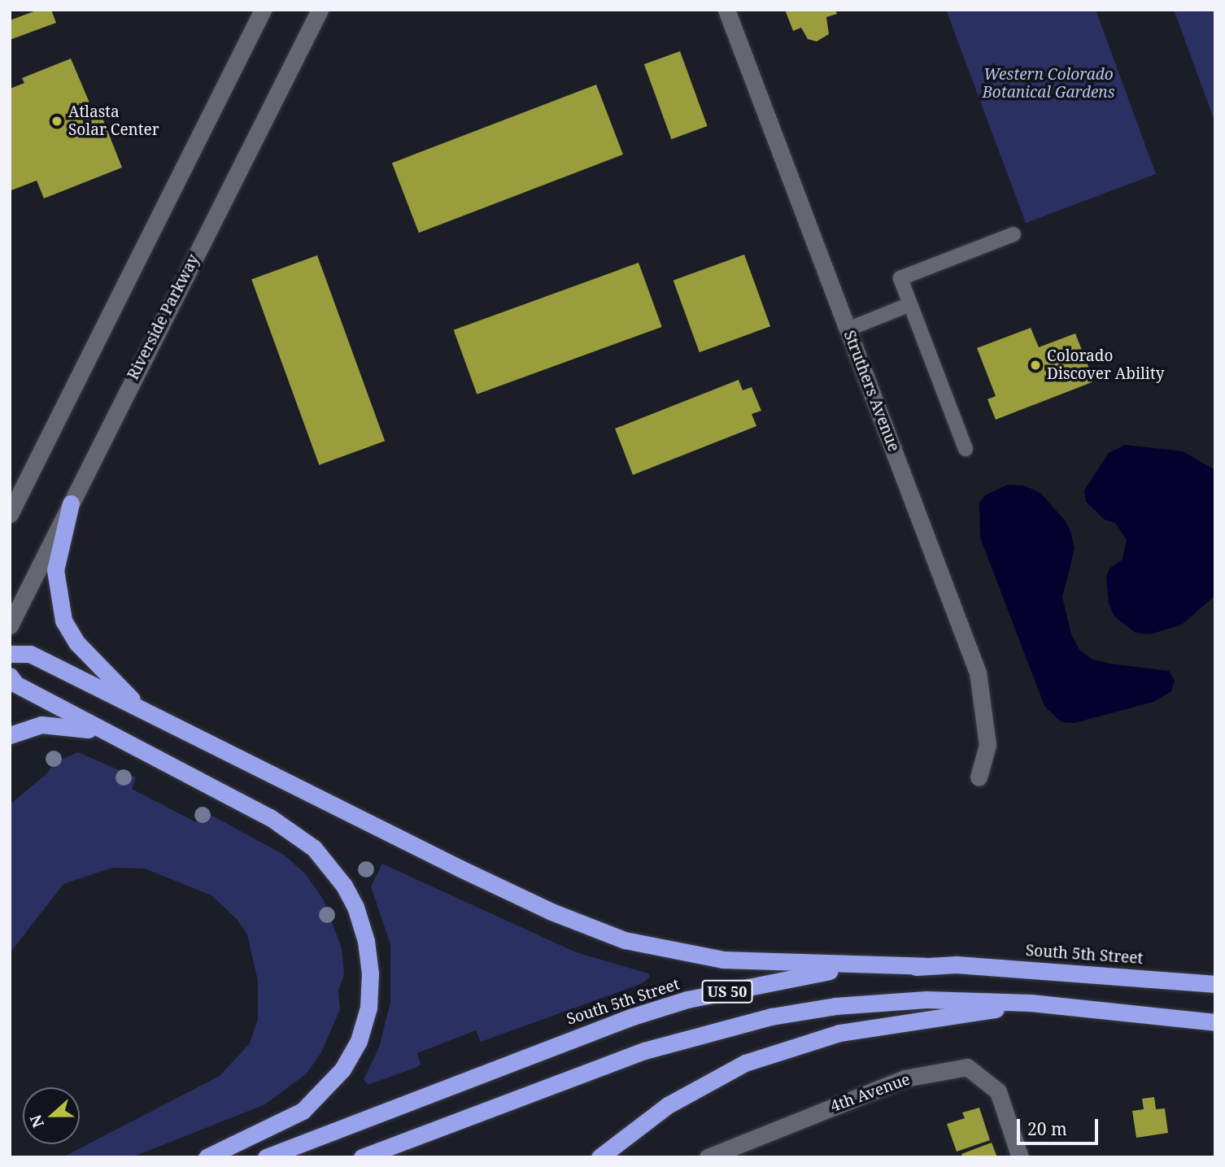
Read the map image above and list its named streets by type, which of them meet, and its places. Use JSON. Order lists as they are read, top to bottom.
{
  "streets": {
    "highway": ["South 5th Street", "US 50"],
    "main road": ["Riverside Parkway", "Struthers Avenue", "4th Avenue"]
  },
  "parks": ["Western Colorado Botanical Gardens"],
  "places": ["Atlasta Solar Center", "Colorado Discover Ability"],
  "scale_bar": "20 m",
  "north": "left"
}
